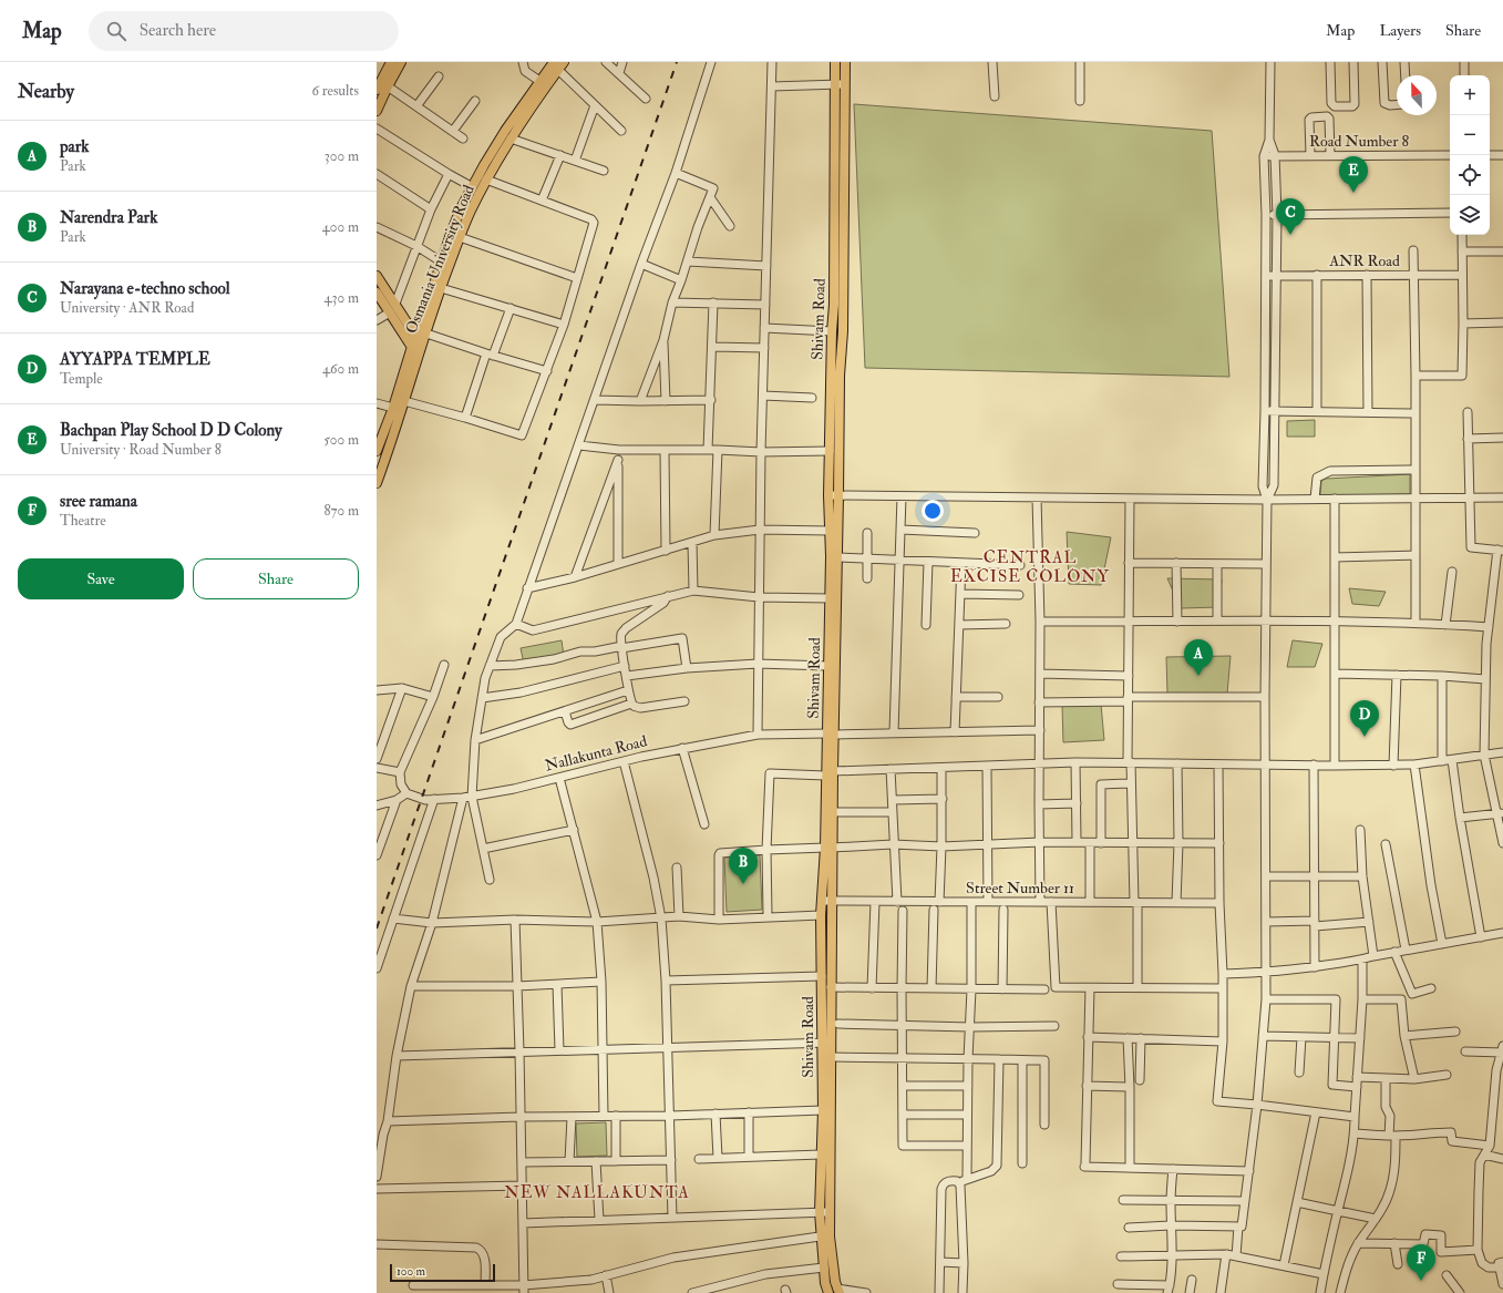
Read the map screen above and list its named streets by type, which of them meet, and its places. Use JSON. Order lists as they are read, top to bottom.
{
  "streets": {
    "main road": ["Osmania University Road", "Shivam Road"],
    "street": [
      "Road Number 8",
      "ANR Road",
      "Nallakunta Road",
      "Street Number 11"
    ]
  },
  "crossings": [
    ["Shivam Road", "Nallakunta Road"],
    ["Shivam Road", "Street Number 11"]
  ],
  "districts": ["CENTRAL EXCISE COLONY", "NEW NALLAKUNTA"],
  "scale_bar": "100 m",
  "north": "top",
  "page": {
    "header": "Map",
    "search": "Search here",
    "nav": ["Map", "Layers", "Share"],
    "heading": ["Nearby", "6 results"],
    "map_buttons": ["+", "−"],
    "list": [
      {
        "mark": "A",
        "name": "park",
        "note": "Park",
        "value": "300 m"
      },
      {
        "mark": "B",
        "name": "Narendra Park",
        "note": "Park",
        "value": "400 m"
      },
      {
        "mark": "C",
        "name": "Narayana e-techno school",
        "note": "University · ANR Road",
        "value": "430 m"
      },
      {
        "mark": "D",
        "name": "AYYAPPA TEMPLE",
        "note": "Temple",
        "value": "460 m"
      },
      {
        "mark": "E",
        "name": "Bachpan Play School D D Colony",
        "note": "University · Road Number 8",
        "value": "500 m"
      },
      {
        "mark": "F",
        "name": "sree ramana",
        "note": "Theatre",
        "value": "870 m"
      }
    ],
    "pins": [
      "E",
      "C",
      "A",
      "D",
      "B",
      "F"
    ],
    "buttons": ["Save", "Share"],
    "scale": "100 m"
  }
}
